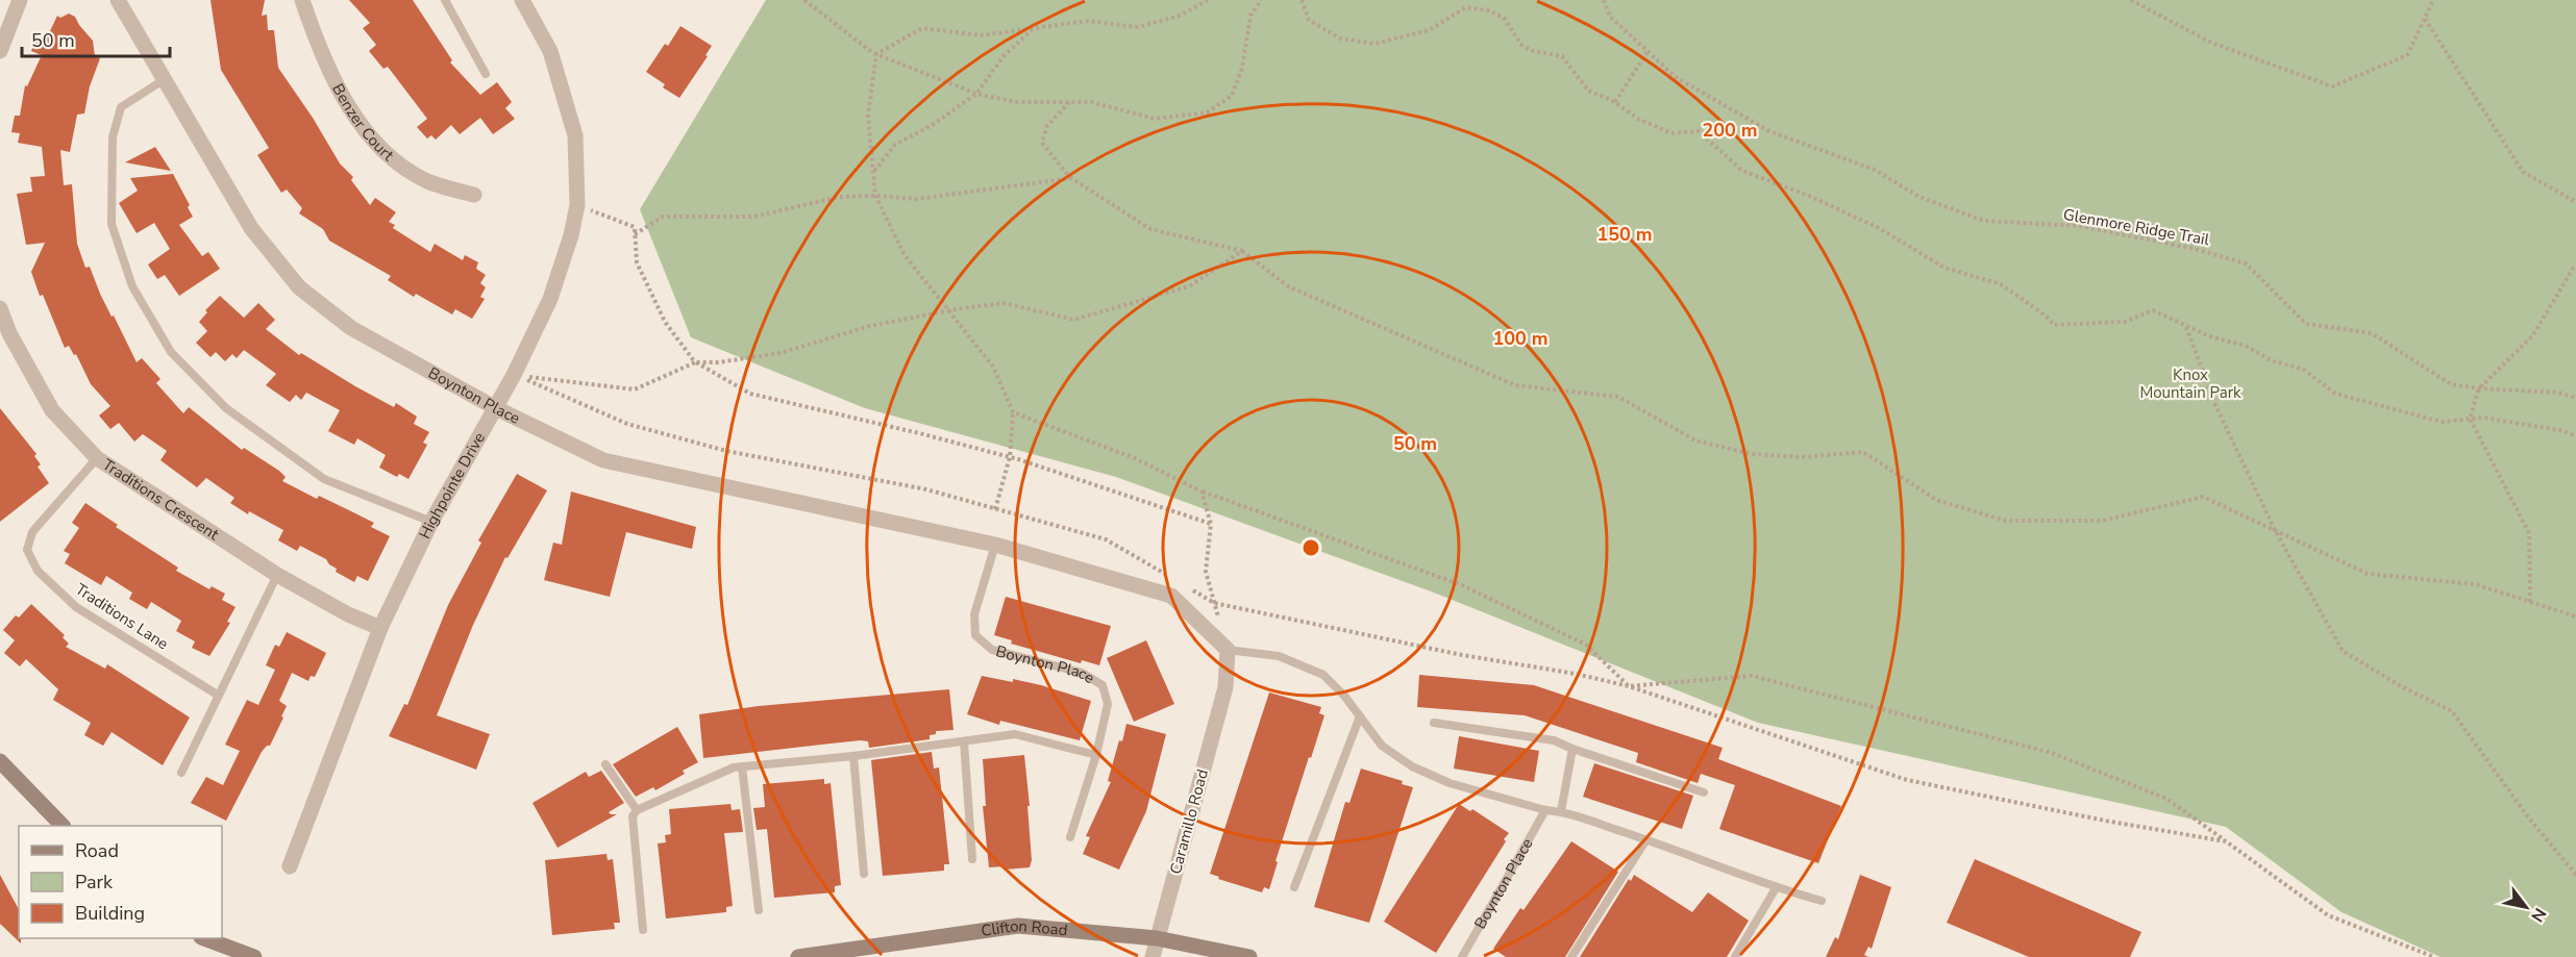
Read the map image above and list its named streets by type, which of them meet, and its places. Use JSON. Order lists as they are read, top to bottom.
{
  "streets": {
    "main road": ["Clifton Road"],
    "street": [
      "Benzer Court",
      "Boynton Place",
      "Highpointe Drive",
      "Traditions Crescent",
      "Caramillo Road"
    ],
    "lane": ["Traditions Lane"],
    "path": ["Glenmore Ridge Trail"]
  },
  "crossings": [
    ["Boynton Place", "Highpointe Drive"],
    ["Boynton Place", "Caramillo Road"],
    ["Highpointe Drive", "Traditions Crescent"],
    ["Traditions Crescent", "Traditions Lane"],
    ["Caramillo Road", "Clifton Road"]
  ],
  "parks": ["Knox Mountain Park"],
  "legend": ["Road", "Park", "Building"],
  "scale_bar": "50 m",
  "north": "bottom right",
  "rings": [
    "200 m",
    "150 m",
    "100 m",
    "50 m"
  ]
}
